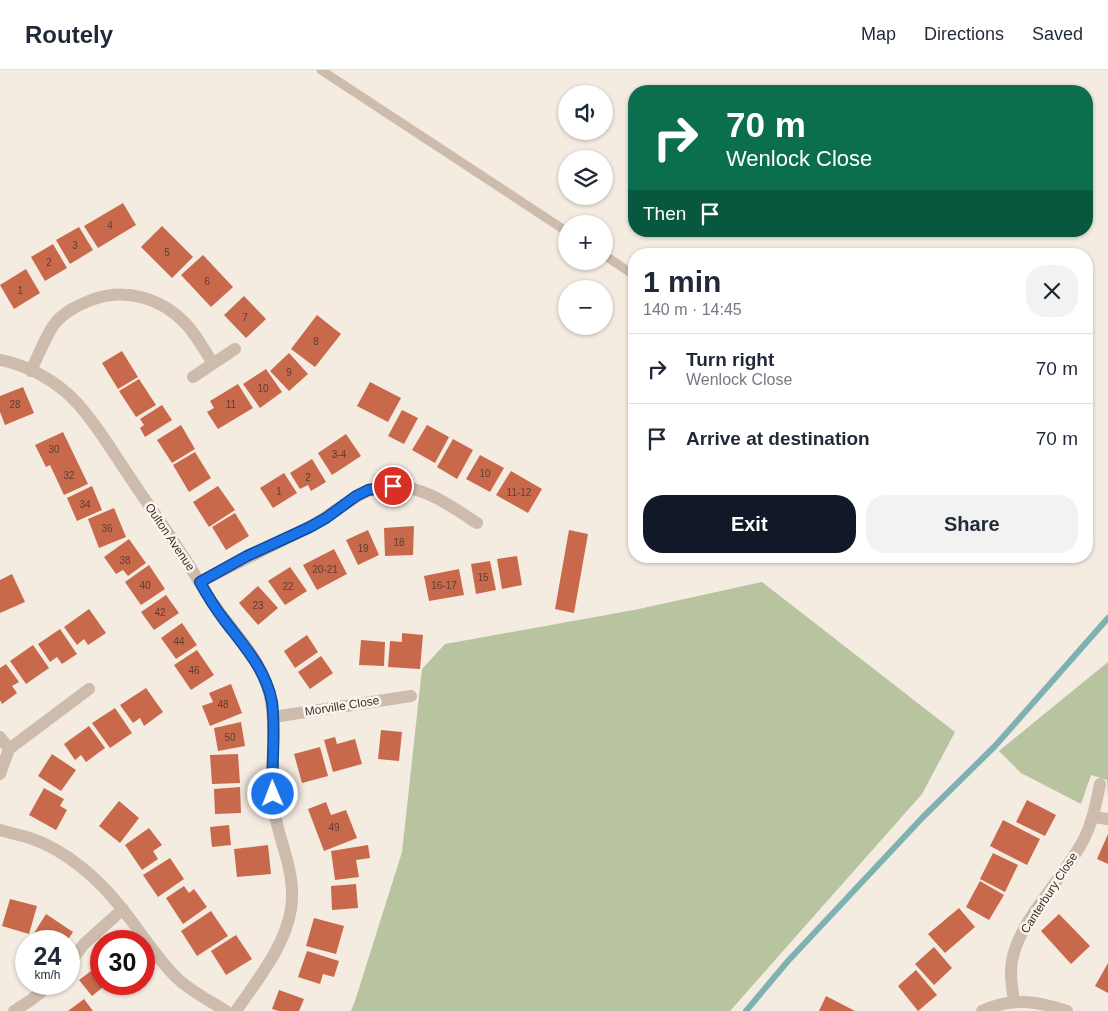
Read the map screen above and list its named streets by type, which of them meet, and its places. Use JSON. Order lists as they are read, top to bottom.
{
  "streets": {
    "street": ["Oulton Avenue", "Morville Close", "Canterbury Close"]
  },
  "crossings": [
    ["Oulton Avenue", "Morville Close"]
  ],
  "house_numbers": [
    "4",
    "3",
    "5",
    "2",
    "6",
    "1",
    "7",
    "8",
    "9",
    "10",
    "28",
    "11",
    "30",
    "3-4",
    "10",
    "32",
    "2",
    "1",
    "11-12",
    "34",
    "36",
    "18",
    "19",
    "38",
    "20-21",
    "15",
    "40",
    "16-17",
    "22",
    "23",
    "42",
    "44",
    "46",
    "48",
    "50",
    "49"
  ],
  "page": {
    "header": "Routely",
    "nav": ["Map", "Directions", "Saved"],
    "map_buttons": ["+", "−"],
    "turn": ["70 m", "Wenlock Close"],
    "then": "Then",
    "heading": ["1 min", "140 m · 14:45"],
    "list": [
      {
        "name": "Turn right",
        "note": "Wenlock Close",
        "value": "70 m"
      },
      {
        "name": "Arrive at destination",
        "value": "70 m"
      }
    ],
    "buttons": ["Exit", "Share"],
    "speed": "24 km/h",
    "limit": "30"
  }
}
